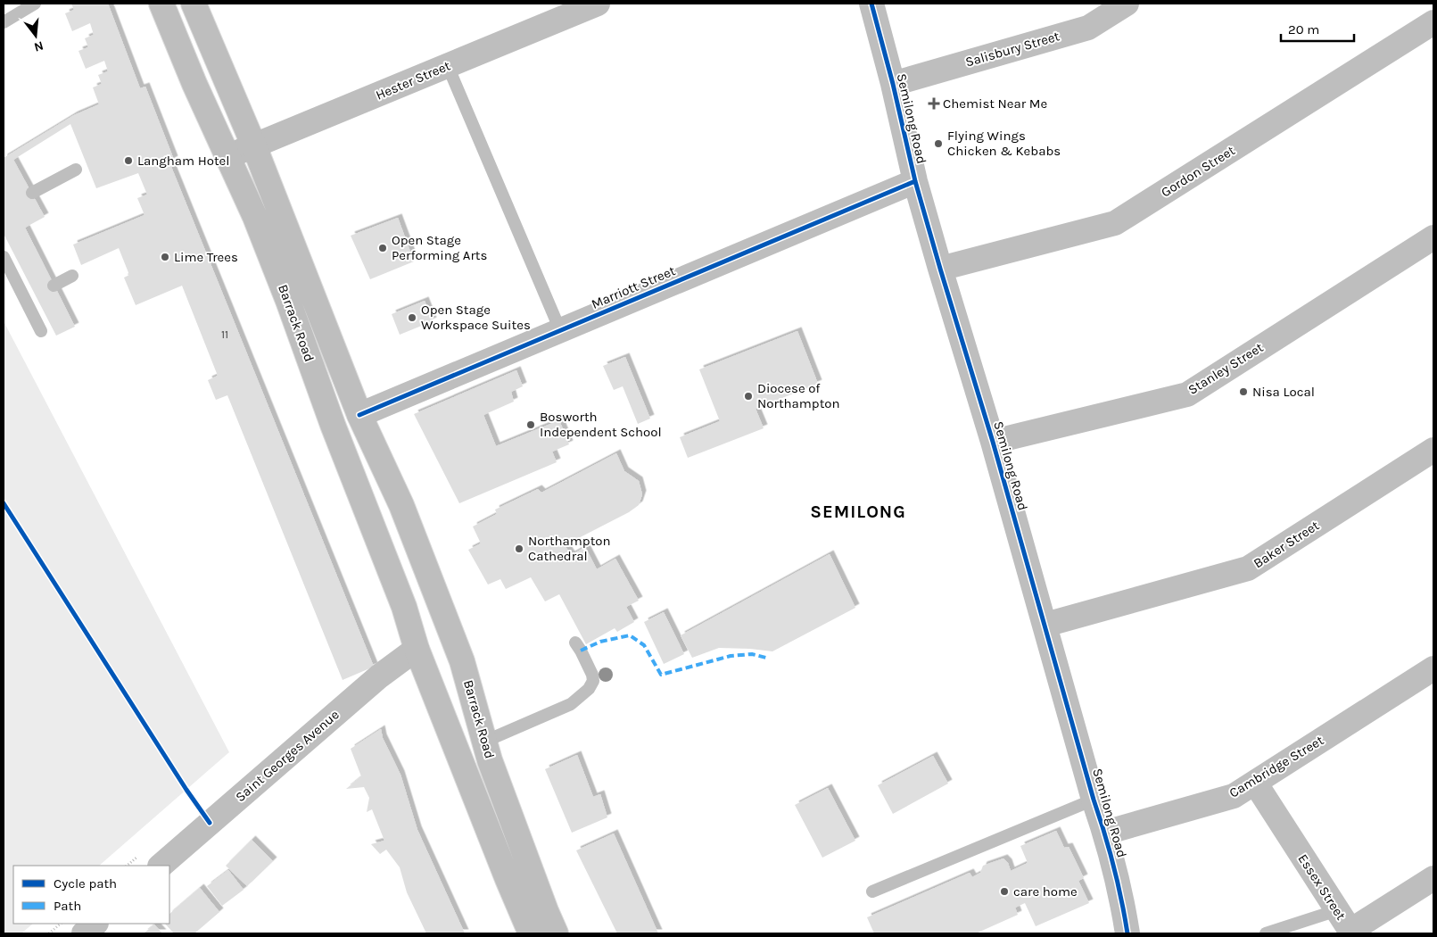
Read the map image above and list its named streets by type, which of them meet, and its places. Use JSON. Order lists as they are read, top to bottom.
{
  "streets": {
    "main road": [
      "Salisbury Street",
      "Hester Street",
      "Semilong Road",
      "Gordon Street",
      "Marriott Street",
      "Barrack Road",
      "Stanley Street",
      "Baker Street",
      "Saint Georges Avenue",
      "Cambridge Street",
      "Essex Street"
    ]
  },
  "crossings": [
    ["Salisbury Street", "Semilong Road"],
    ["Hester Street", "Barrack Road"],
    ["Semilong Road", "Gordon Street"],
    ["Semilong Road", "Marriott Street"],
    ["Semilong Road", "Stanley Street"],
    ["Semilong Road", "Baker Street"],
    ["Semilong Road", "Cambridge Street"],
    ["Marriott Street", "Barrack Road"],
    ["Barrack Road", "Saint Georges Avenue"],
    ["Cambridge Street", "Essex Street"]
  ],
  "districts": ["SEMILONG"],
  "places": {
    "health": ["Chemist Near Me"],
    "other": [
      "Flying Wings Chicken & Kebabs",
      "Langham Hotel",
      "Open Stage Performing Arts",
      "Lime Trees",
      "Open Stage Workspace Suites",
      "Nisa Local",
      "Diocese of Northampton",
      "Bosworth Independent School",
      "Northampton Cathedral",
      "care home"
    ]
  },
  "house_numbers": ["11"],
  "legend": ["Cycle path", "Path"],
  "scale_bar": "20 m",
  "north": "bottom"
}
